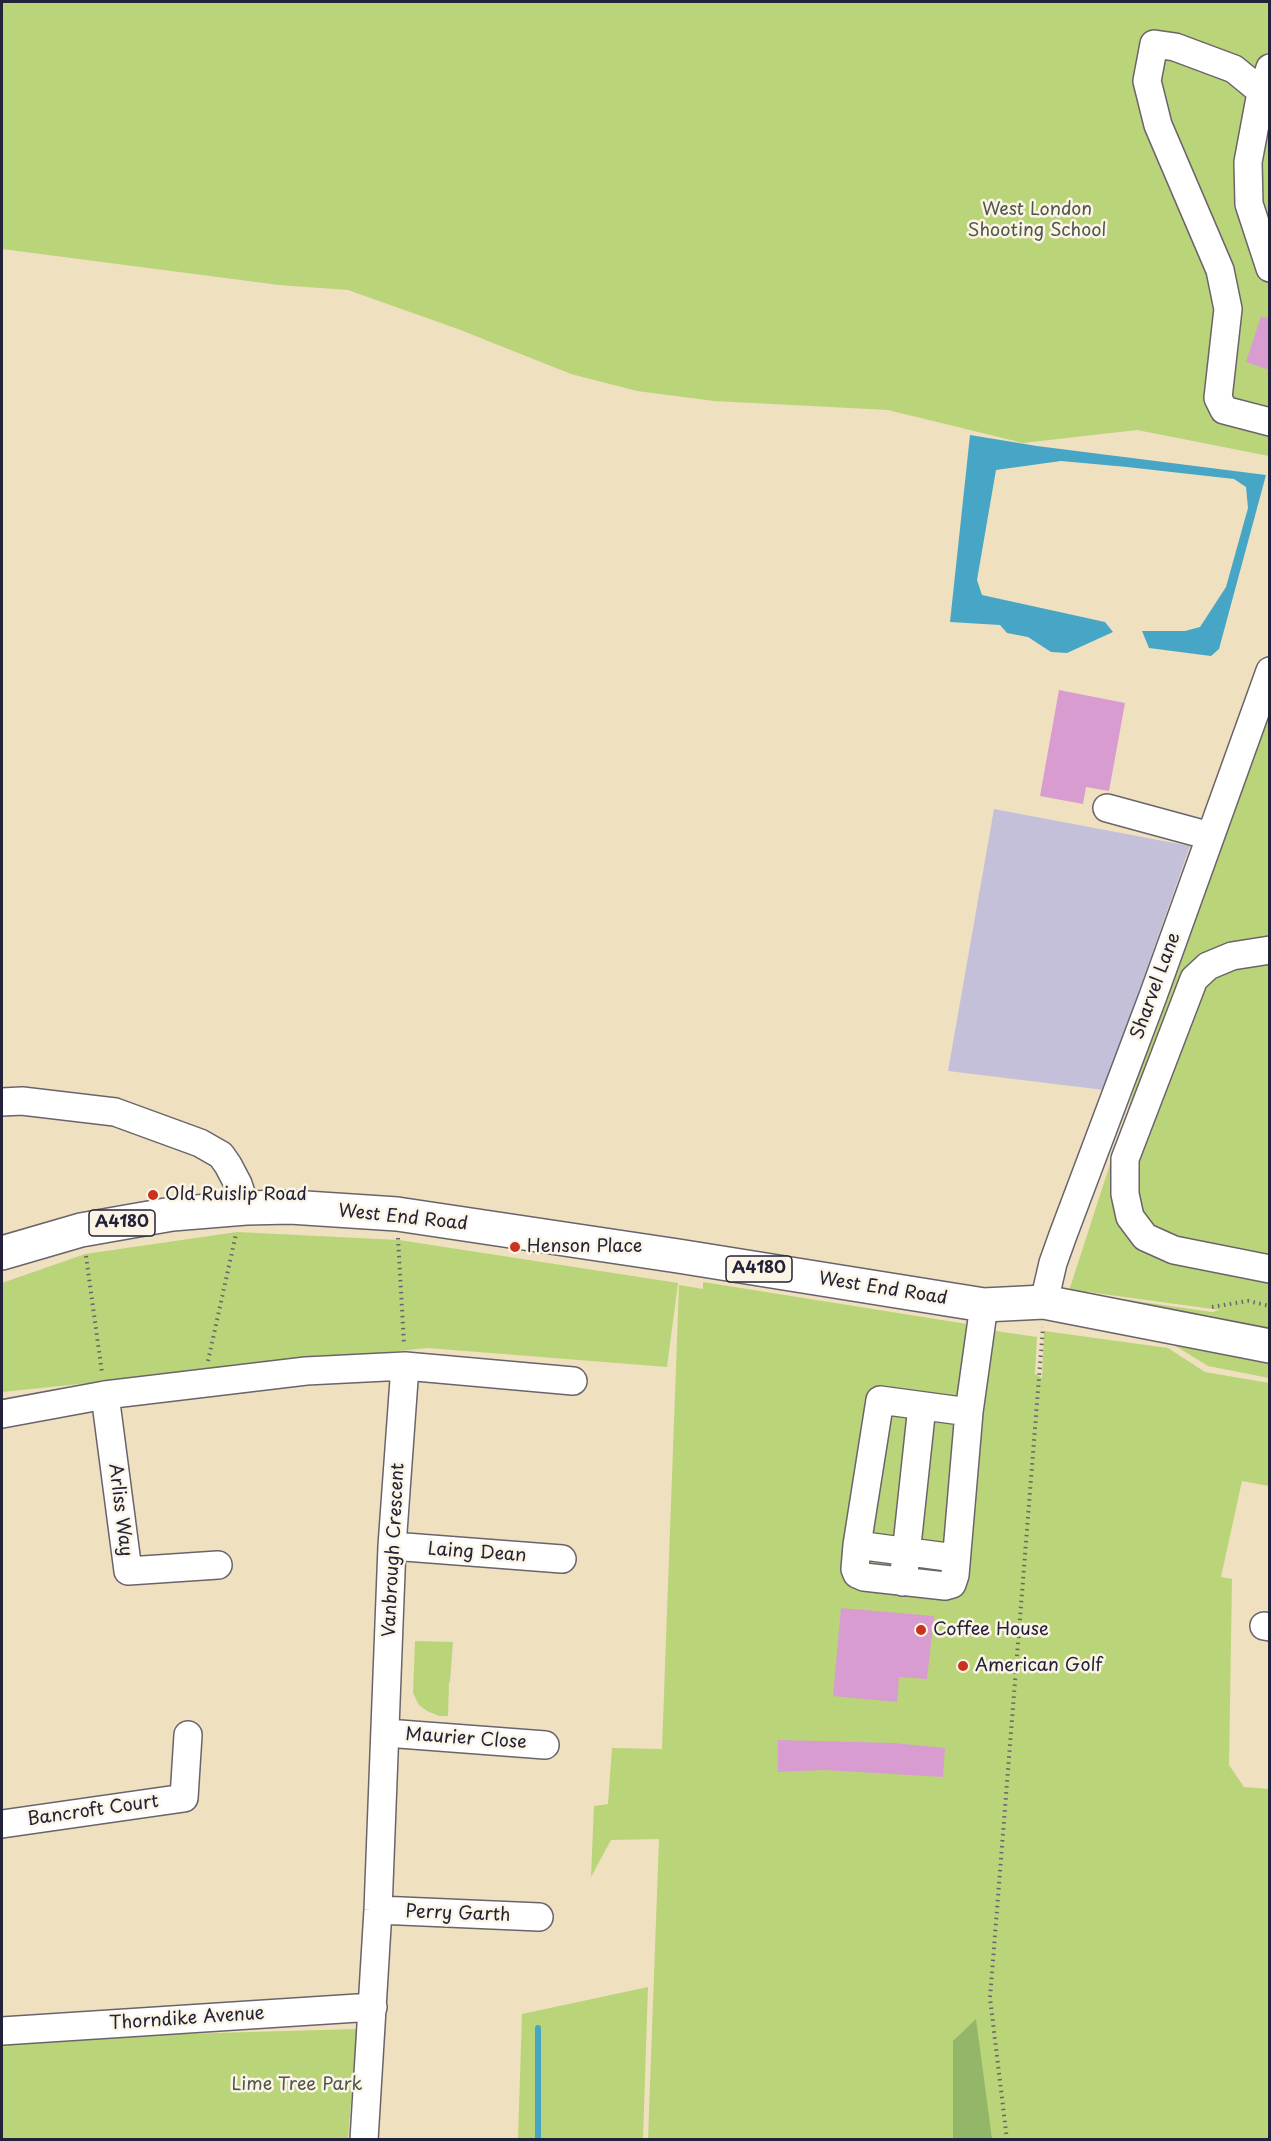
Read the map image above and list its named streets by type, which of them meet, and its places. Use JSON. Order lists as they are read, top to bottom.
{
  "streets": {
    "main road": ["West End Road", "A4180"],
    "street": [
      "Sharvel Lane",
      "Arliss Way",
      "Vanbrough Crescent",
      "Laing Dean",
      "Maurier Close",
      "Bancroft Court",
      "Perry Garth",
      "Thorndike Avenue"
    ]
  },
  "crossings": [
    ["Sharvel Lane", "West End Road"],
    ["West End Road", "A4180"],
    ["Vanbrough Crescent", "Laing Dean"],
    ["Vanbrough Crescent", "Maurier Close"],
    ["Vanbrough Crescent", "Perry Garth"],
    ["Vanbrough Crescent", "Thorndike Avenue"]
  ],
  "parks": ["West London Shooting School", "Lime Tree Park"],
  "places": [
    "Old Ruislip Road",
    "Henson Place",
    "Coffee House",
    "American Golf"
  ]
}
